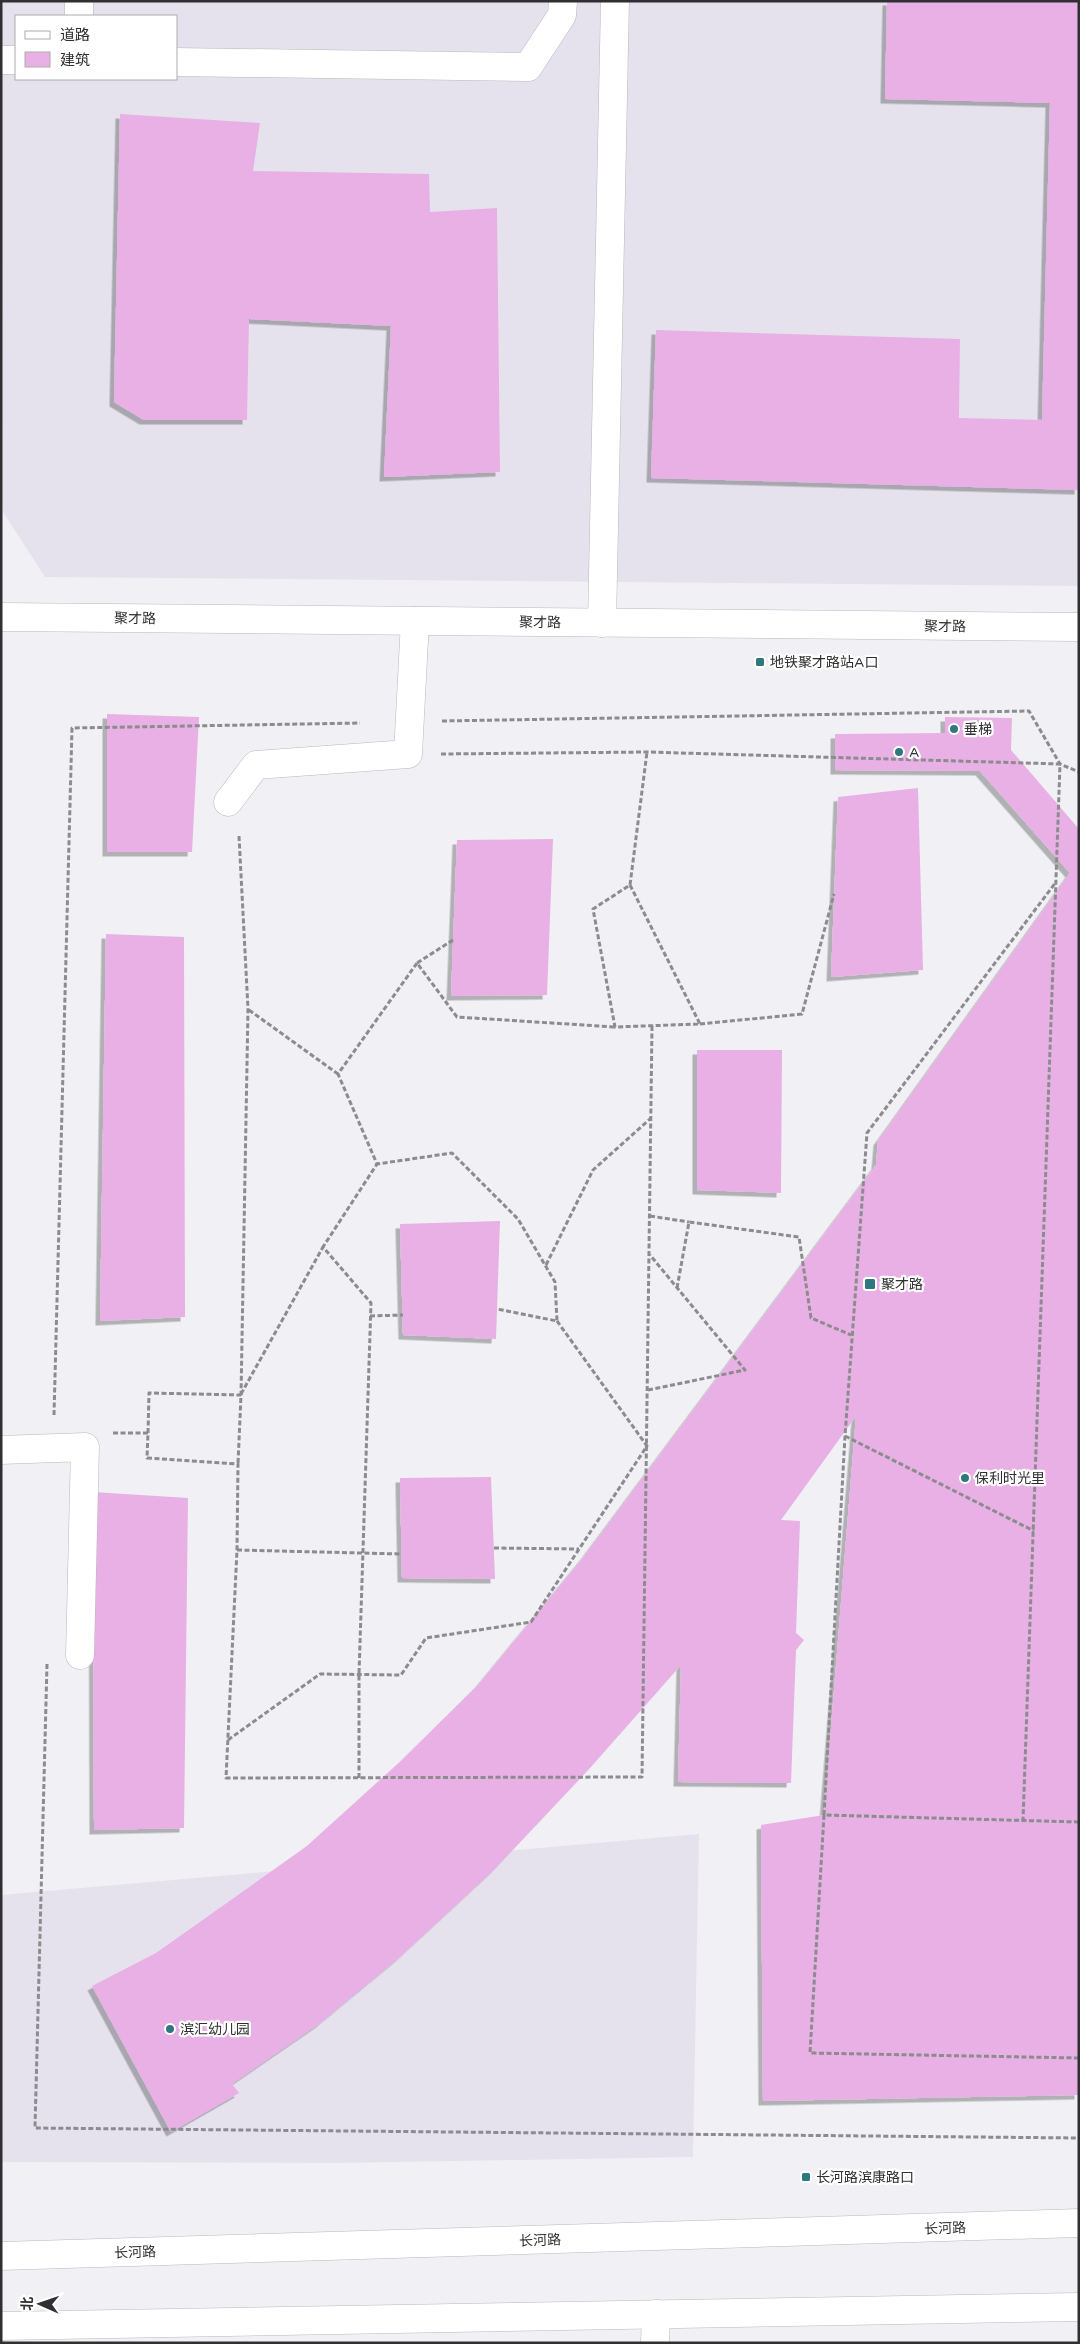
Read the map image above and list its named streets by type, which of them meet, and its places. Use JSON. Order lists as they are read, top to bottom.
{
  "streets": {
    "main road": ["聚才路", "长河路"]
  },
  "places": {
    "transit": ["地铁聚才路站A口", "聚才路", "长河路滨康路口"],
    "other": [
      "垂梯",
      "A",
      "保利时光里",
      "滨汇幼儿园"
    ]
  },
  "legend": ["道路", "建筑"],
  "north": "left"
}
